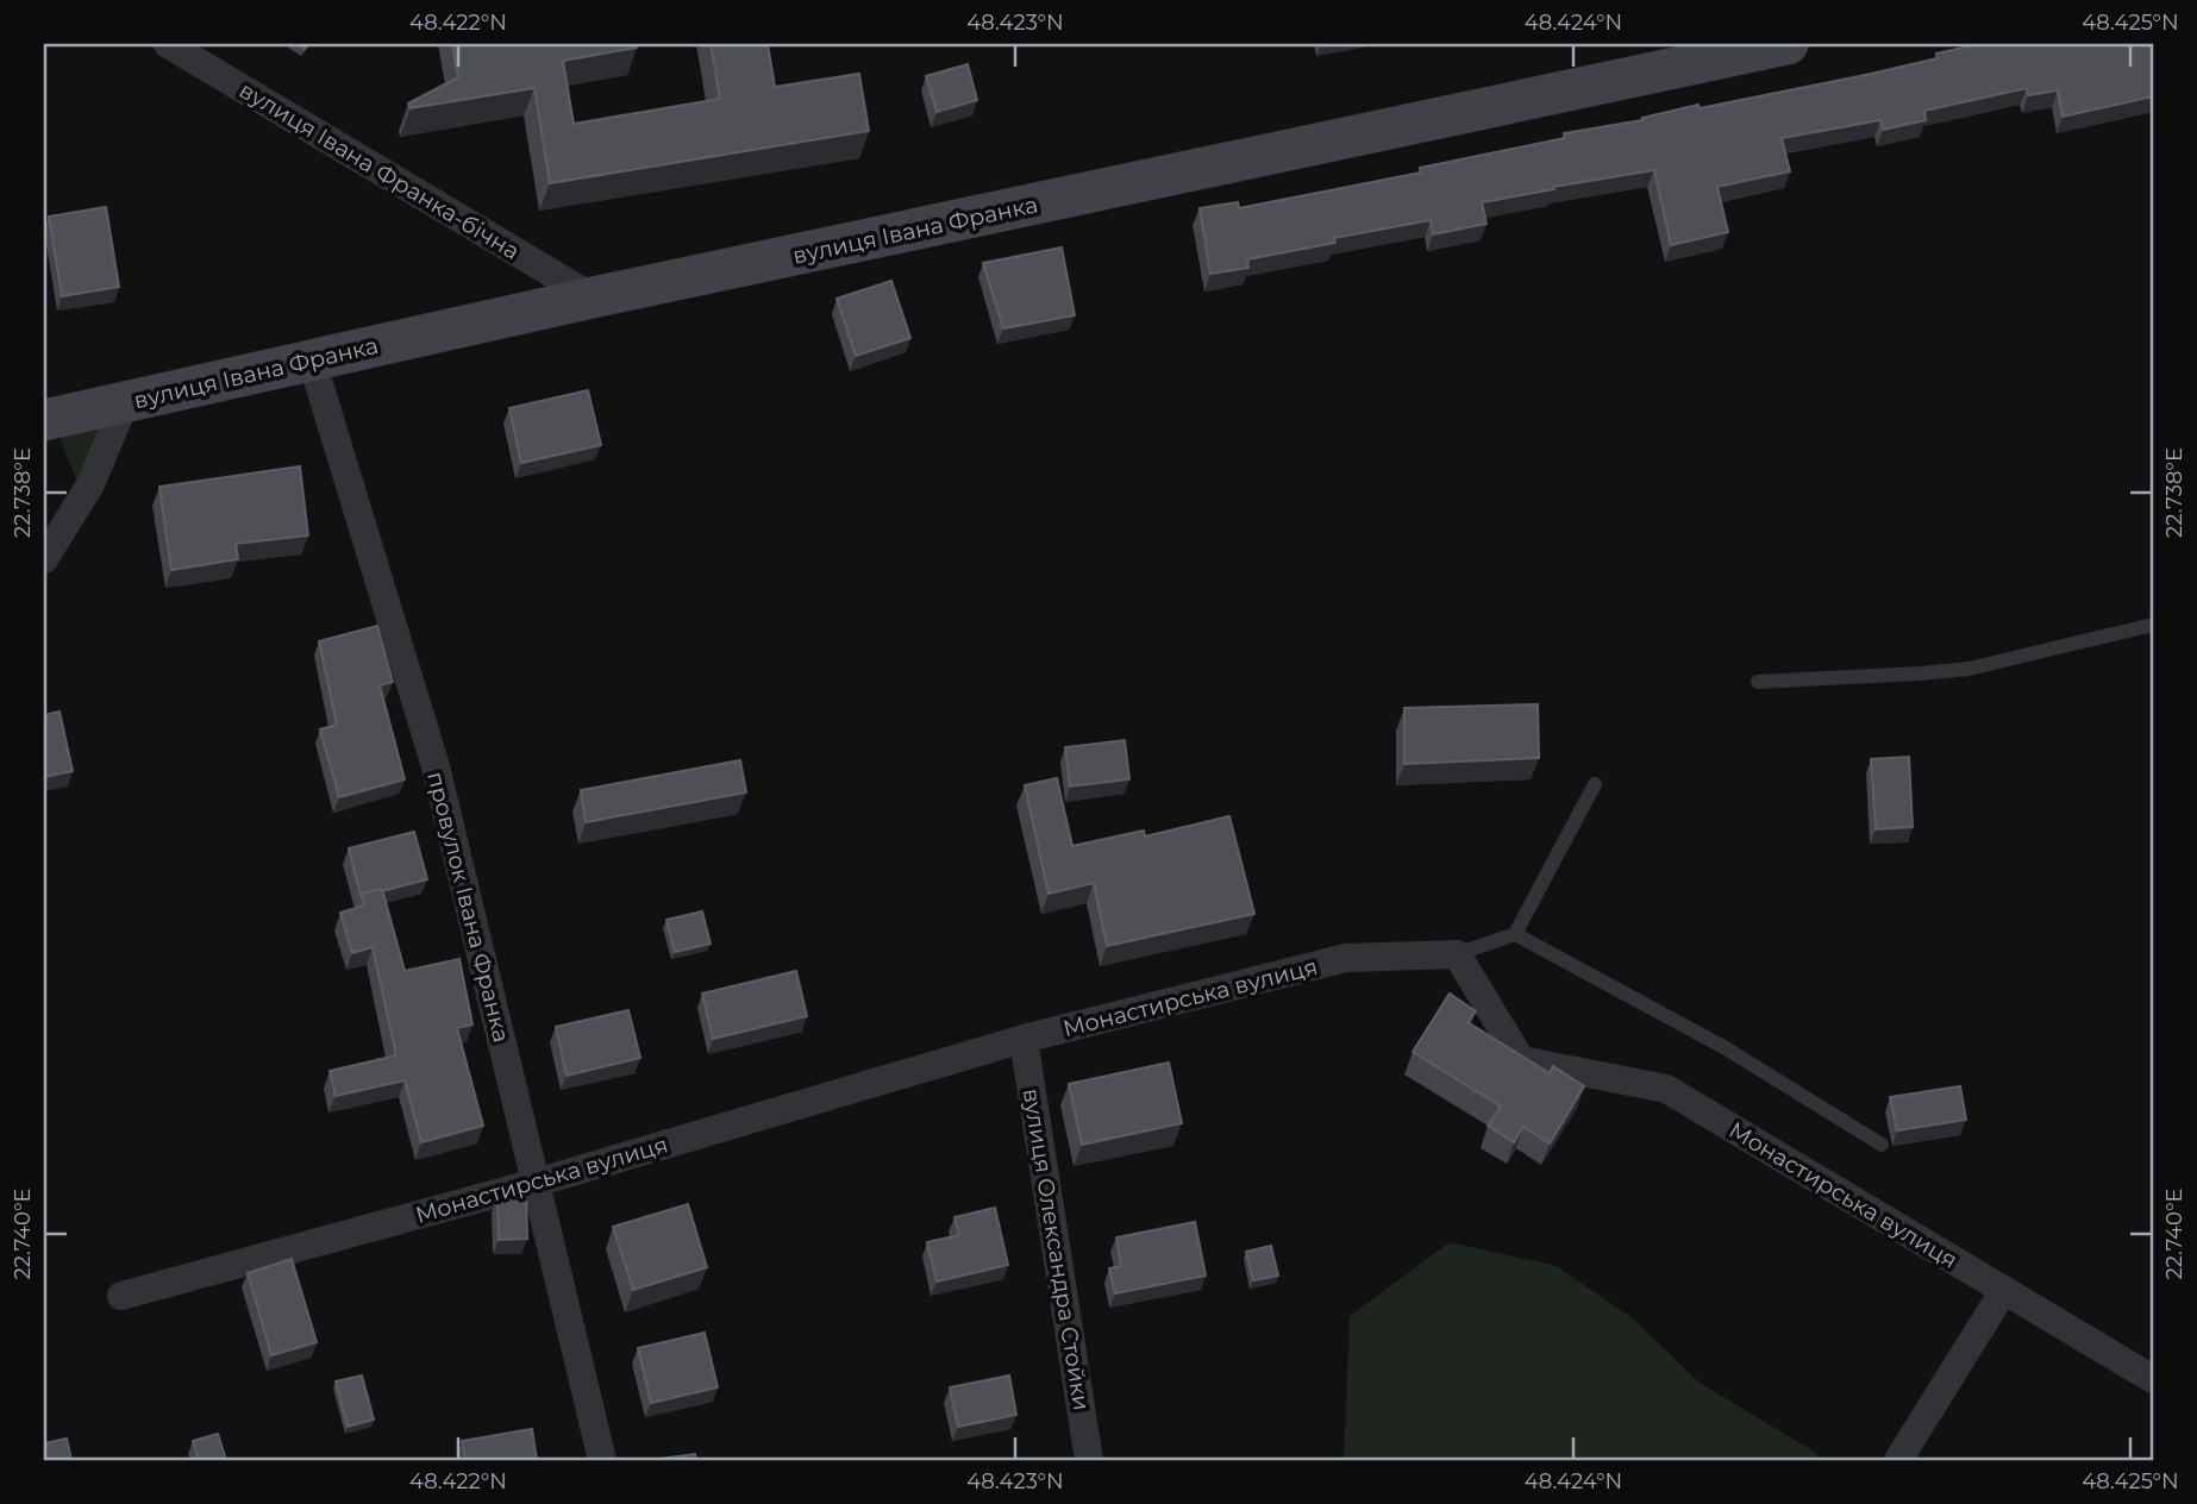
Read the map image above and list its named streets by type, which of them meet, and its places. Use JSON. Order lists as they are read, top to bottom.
{
  "streets": {
    "street": [
      "вулиця Івана Франка-бічна",
      "вулиця Івана Франка",
      "провулок Івана Франка",
      "Монастирська вулиця",
      "вулиця Олександра Стойки"
    ]
  },
  "crossings": [
    ["вулиця Івана Франка-бічна", "вулиця Івана Франка"],
    ["вулиця Івана Франка", "провулок Івана Франка"],
    ["провулок Івана Франка", "Монастирська вулиця"],
    ["Монастирська вулиця", "вулиця Олександра Стойки"]
  ],
  "coordinates": [
    "48.422°N",
    "48.423°N",
    "48.424°N",
    "48.425°N",
    "22.738°E",
    "22.740°E"
  ]
}
